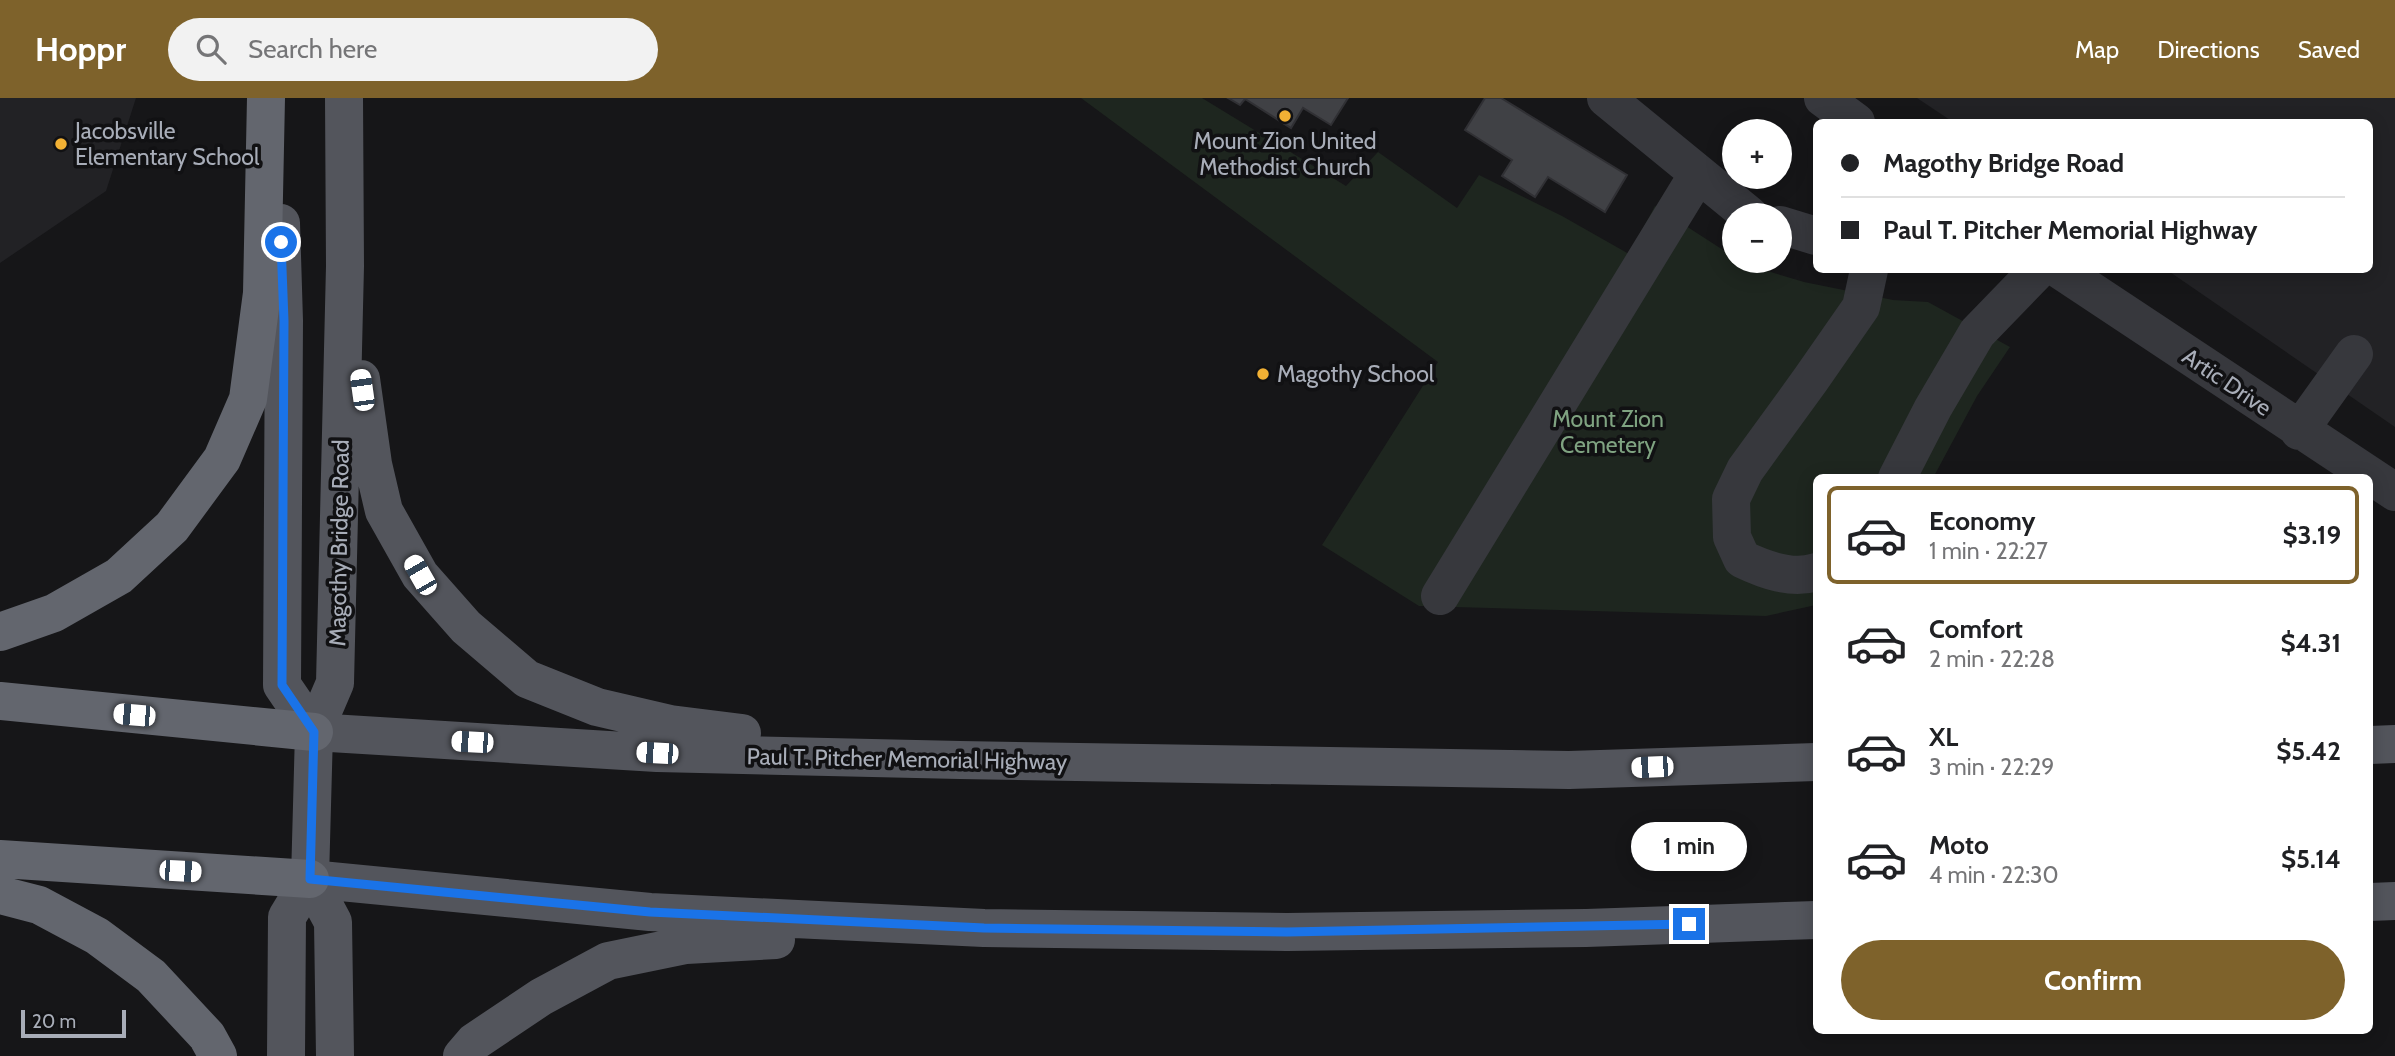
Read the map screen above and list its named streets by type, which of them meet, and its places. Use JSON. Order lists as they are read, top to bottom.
{
  "streets": {
    "highway": ["Paul T. Pitcher Memorial Highway"],
    "main road": ["Magothy Bridge Road"],
    "street": ["Artic Drive"]
  },
  "crossings": [
    ["Magothy Bridge Road", "Paul T. Pitcher Memorial Highway"]
  ],
  "parks": ["Mount Zion Cemetery"],
  "places": ["Mount Zion United Methodist Church", "Jacobsville Elementary School", "Magothy School"],
  "scale_bar": "20 m",
  "page": {
    "header": "Hoppr",
    "search": "Search here",
    "nav": ["Map", "Directions", "Saved"],
    "map_buttons": ["+", "−"],
    "banner": ["Magothy Bridge Road", "Paul T. Pitcher Memorial Highway"],
    "list": [
      {
        "name": "Economy",
        "note": "1 min · 22:27",
        "value": "$3.19"
      },
      {
        "name": "Comfort",
        "note": "2 min · 22:28",
        "value": "$4.31"
      },
      {
        "name": "XL",
        "note": "3 min · 22:29",
        "value": "$5.42"
      },
      {
        "name": "Moto",
        "note": "4 min · 22:30",
        "value": "$5.14"
      }
    ],
    "bubble": "1 min",
    "buttons": "Confirm",
    "scale": "20 m"
  }
}
